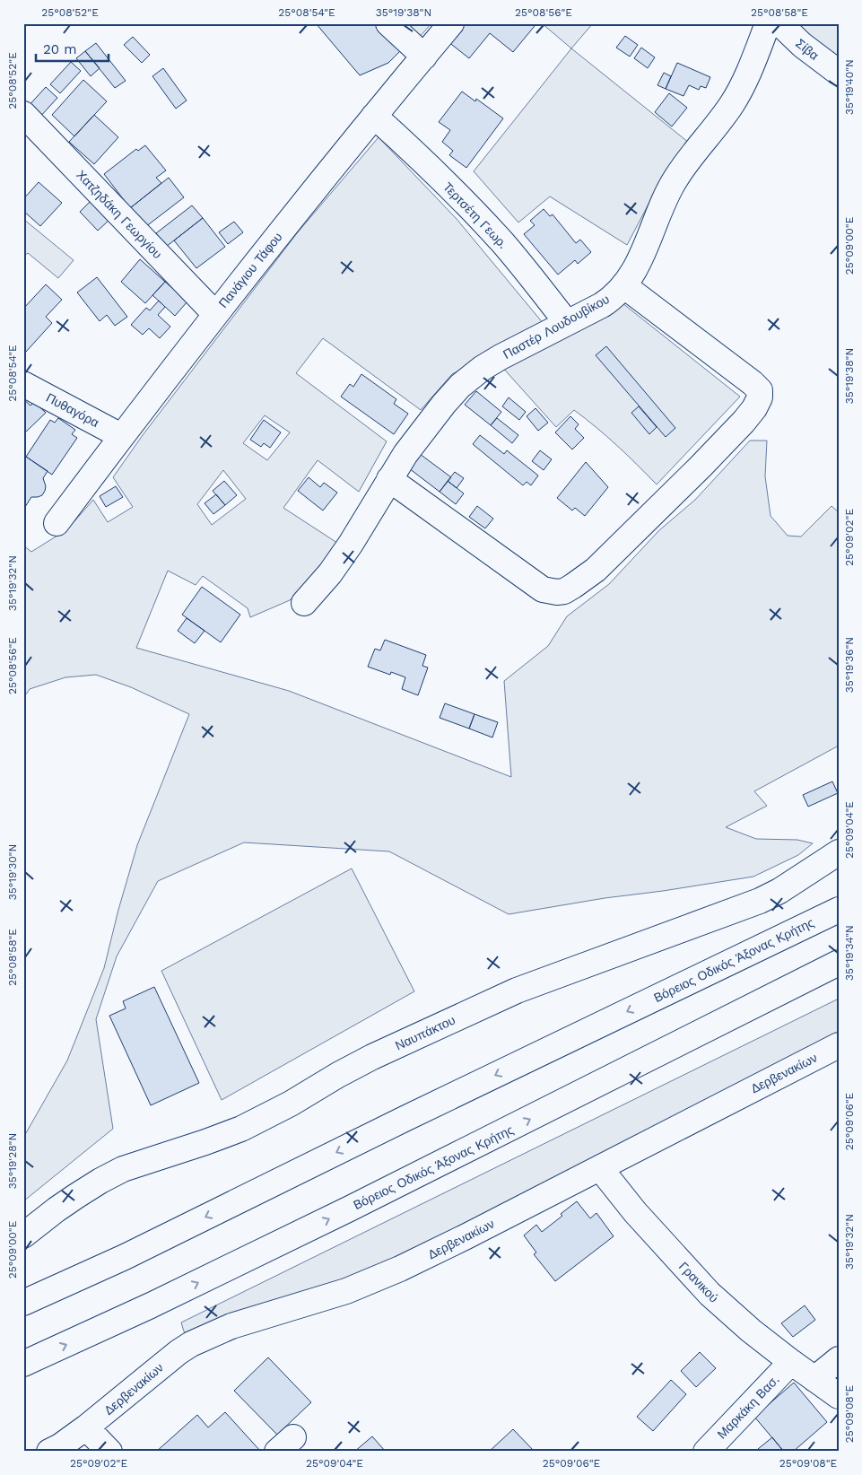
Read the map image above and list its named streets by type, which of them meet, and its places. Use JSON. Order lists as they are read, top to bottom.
{
  "streets": {
    "main road": [
      "Σίβα",
      "Χατζηδάκη Γεωργίου",
      "Τερτσέτη Γεωρ.",
      "Πανάγιου Τάφου",
      "Παστέρ Λουδουβίκου",
      "Πυθαγόρα",
      "Βόρειος Οδικός Άξονας Κρήτης",
      "Ναυπάκτου",
      "Δερβενακίων",
      "Γρανικού",
      "Μαρκάκη Βασ."
    ]
  },
  "crossings": [
    ["Χατζηδάκη Γεωργίου", "Πανάγιου Τάφου"],
    ["Τερτσέτη Γεωρ.", "Πανάγιου Τάφου"],
    ["Τερτσέτη Γεωρ.", "Παστέρ Λουδουβίκου"],
    ["Πανάγιου Τάφου", "Πυθαγόρα"],
    ["Δερβενακίων", "Γρανικού"],
    ["Γρανικού", "Μαρκάκη Βασ."]
  ],
  "scale_bar": "20 m",
  "coordinates": [
    "25°08'52\"E",
    "25°08'54\"E",
    "35°19'38\"N",
    "25°08'56\"E",
    "25°08'58\"E",
    "35°19'40\"N",
    "25°09'00\"E",
    "25°09'02\"E",
    "35°19'32\"N",
    "35°19'36\"N",
    "25°09'04\"E",
    "35°19'30\"N",
    "35°19'34\"N",
    "25°09'06\"E",
    "35°19'28\"N",
    "25°09'08\"E"
  ]
}
